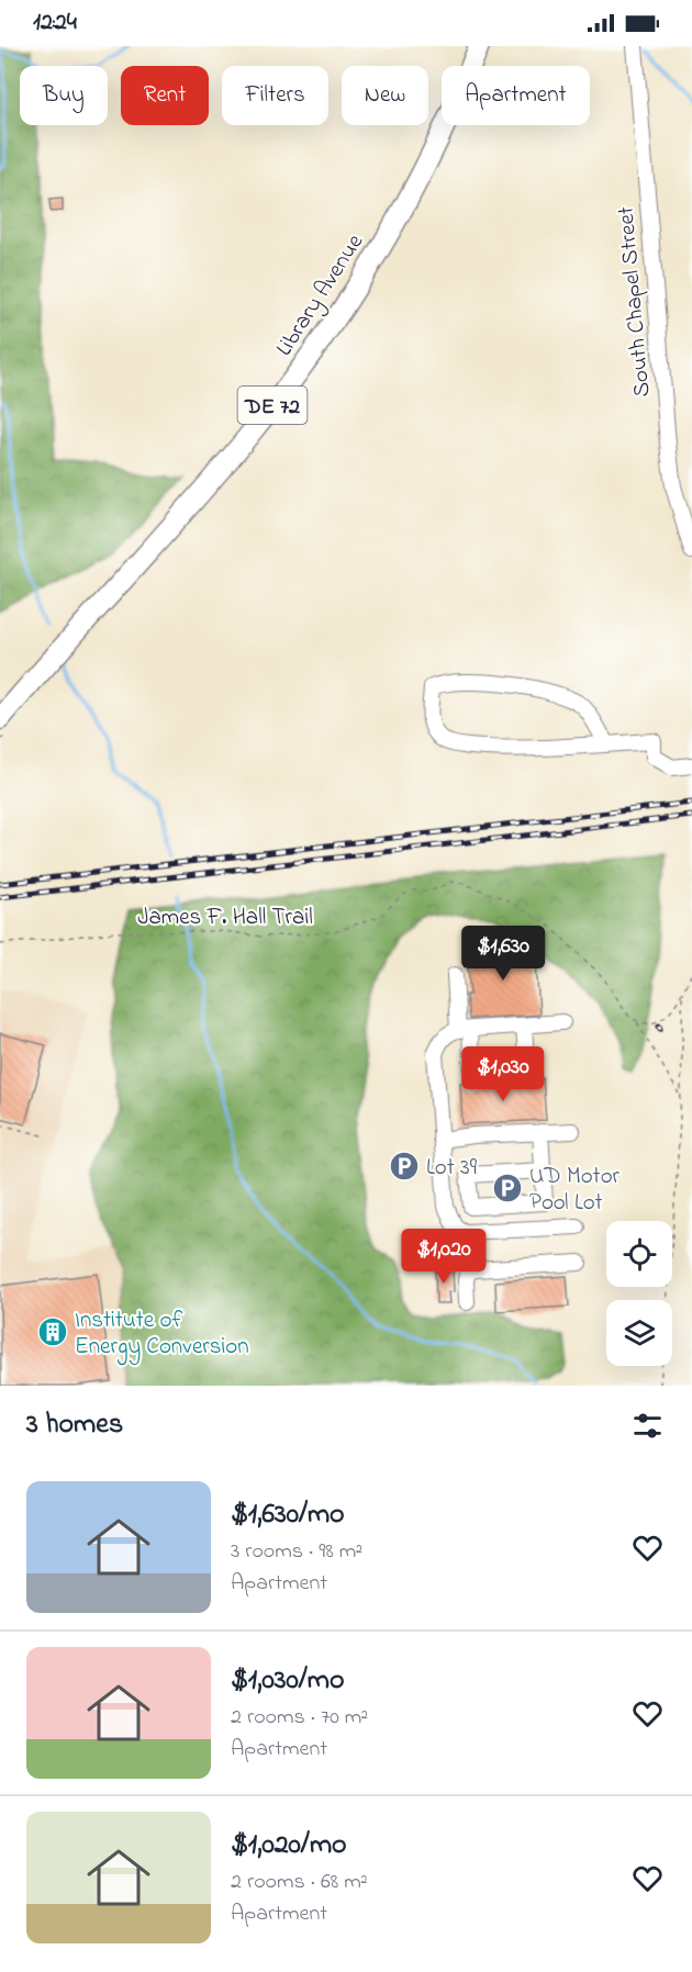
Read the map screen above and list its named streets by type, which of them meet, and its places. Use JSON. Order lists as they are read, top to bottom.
{
  "streets": {
    "main road": ["Library Avenue", "DE 72"],
    "street": ["South Chapel Street"],
    "path": ["James F. Hall Trail"]
  },
  "places": {
    "parking": ["Lot 39", "UD Motor Pool Lot"],
    "building": ["Institute of Energy Conversion"]
  },
  "page": {
    "status": "12:24",
    "chip": [
      "Buy",
      "Rent",
      "Filters",
      "New",
      "Apartment"
    ],
    "price": ["$1,630", "$1,030", "$1,020"],
    "heading": "3 homes",
    "list": [
      {
        "name": "$1,630/mo",
        "note": "3 rooms · 98 m² · Apartment"
      },
      {
        "name": "$1,030/mo",
        "note": "2 rooms · 70 m² · Apartment"
      },
      {
        "name": "$1,020/mo",
        "note": "2 rooms · 68 m² · Apartment"
      }
    ]
  }
}
